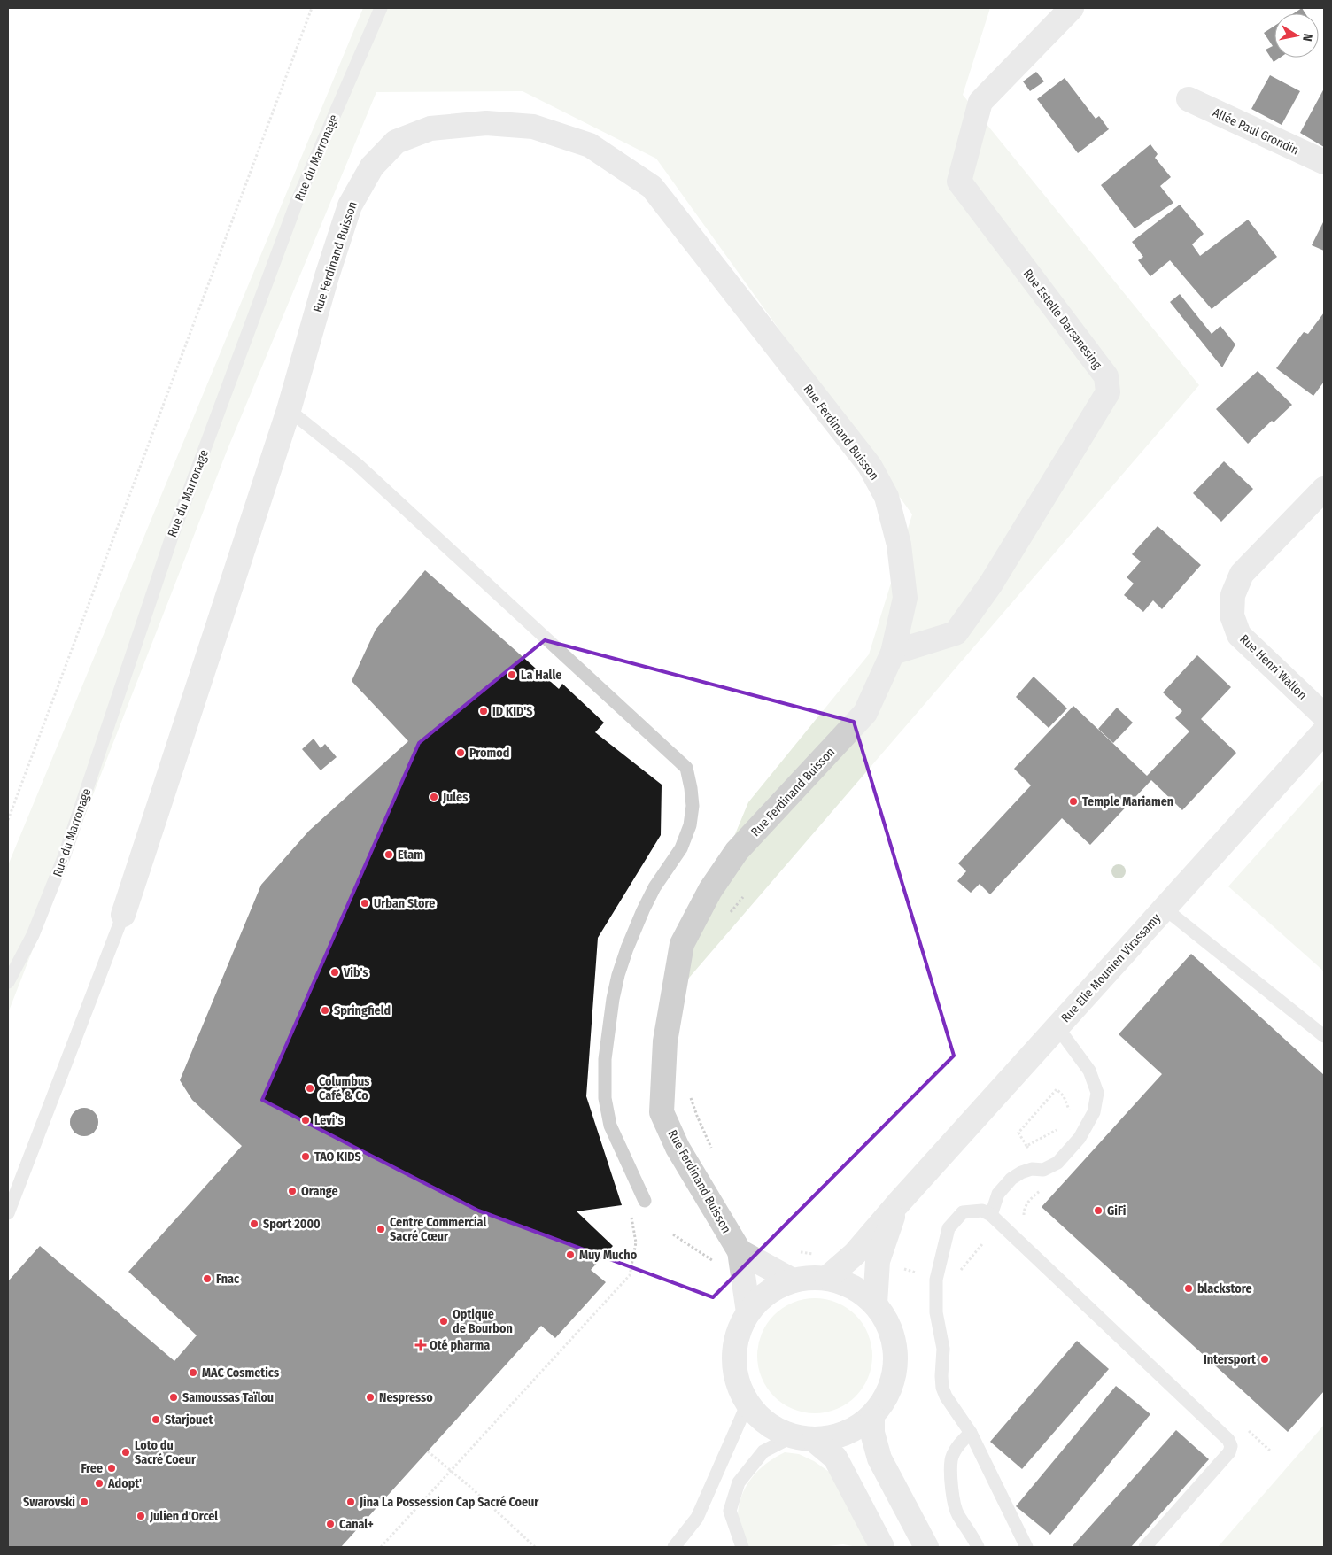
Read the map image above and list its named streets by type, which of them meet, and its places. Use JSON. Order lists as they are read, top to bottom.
{
  "streets": {
    "street": [
      "Allée Paul Grondin",
      "Rue Ferdinand Buisson",
      "Rue Estelle Darsanesing",
      "Rue Henri Wallon",
      "Rue Elie Mounien Virassamy"
    ],
    "lane": ["Rue du Marronage"]
  },
  "crossings": [
    ["Rue Ferdinand Buisson", "Rue Estelle Darsanesing"]
  ],
  "places": {
    "other": [
      "La Halle",
      "ID KID'S",
      "Promod",
      "Jules",
      "Temple Mariamen",
      "Etam",
      "Urban Store",
      "Vib's",
      "Springfield",
      "Columbus Café & Co",
      "Levi's",
      "TAO KIDS",
      "Orange",
      "GiFi",
      "Sport 2000",
      "Centre Commercial Sacré Cœur",
      "Muy Mucho",
      "Fnac",
      "blackstore",
      "Optique de Bourbon",
      "Intersport",
      "MAC Cosmetics",
      "Samoussas Taïlou",
      "Nespresso",
      "Starjouet",
      "Loto du Sacré Coeur",
      "Free",
      "Adopt'",
      "Swarovski",
      "Jina La Possession Cap Sacré Coeur",
      "Julien d'Orcel",
      "Canal+"
    ],
    "health": ["Oté pharma"]
  },
  "north": "right"
}
